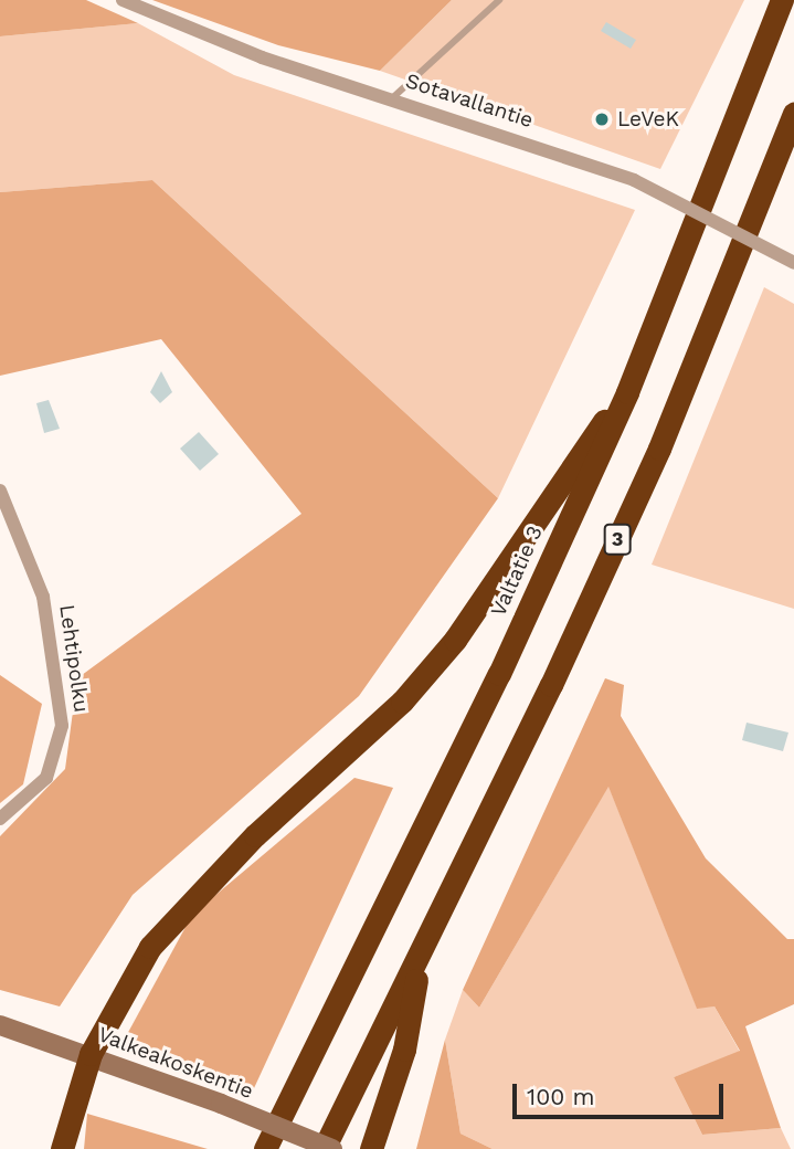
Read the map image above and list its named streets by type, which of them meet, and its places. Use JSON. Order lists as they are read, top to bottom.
{
  "streets": {
    "highway": ["3", "Valtatie 3"],
    "street": ["Sotavallantie", "Lehtipolku", "Valkeakoskentie"]
  },
  "places": ["LeVeK"],
  "scale_bar": "100 m"
}
